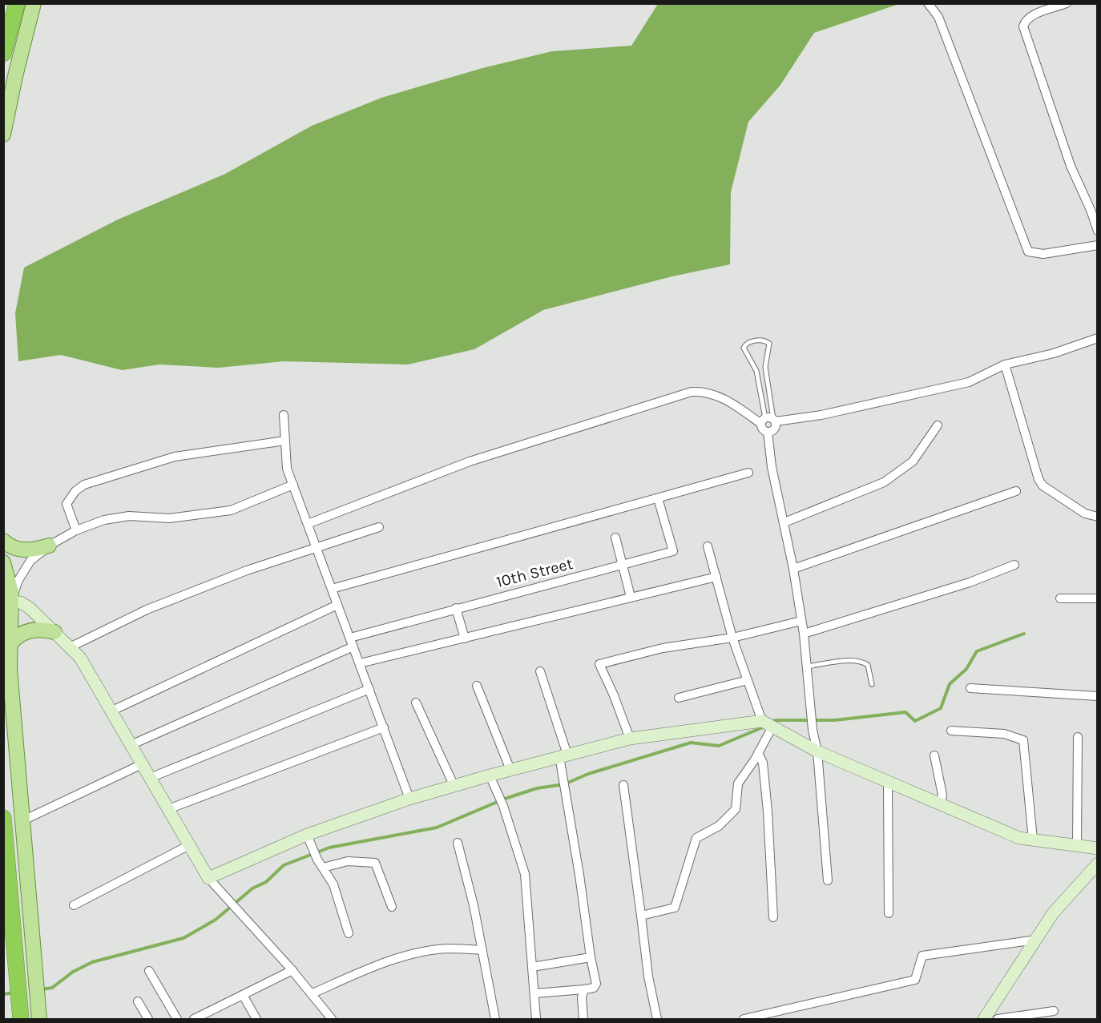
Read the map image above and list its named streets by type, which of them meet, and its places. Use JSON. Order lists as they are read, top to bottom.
{
  "streets": {
    "street": ["10th Street"]
  }
}
